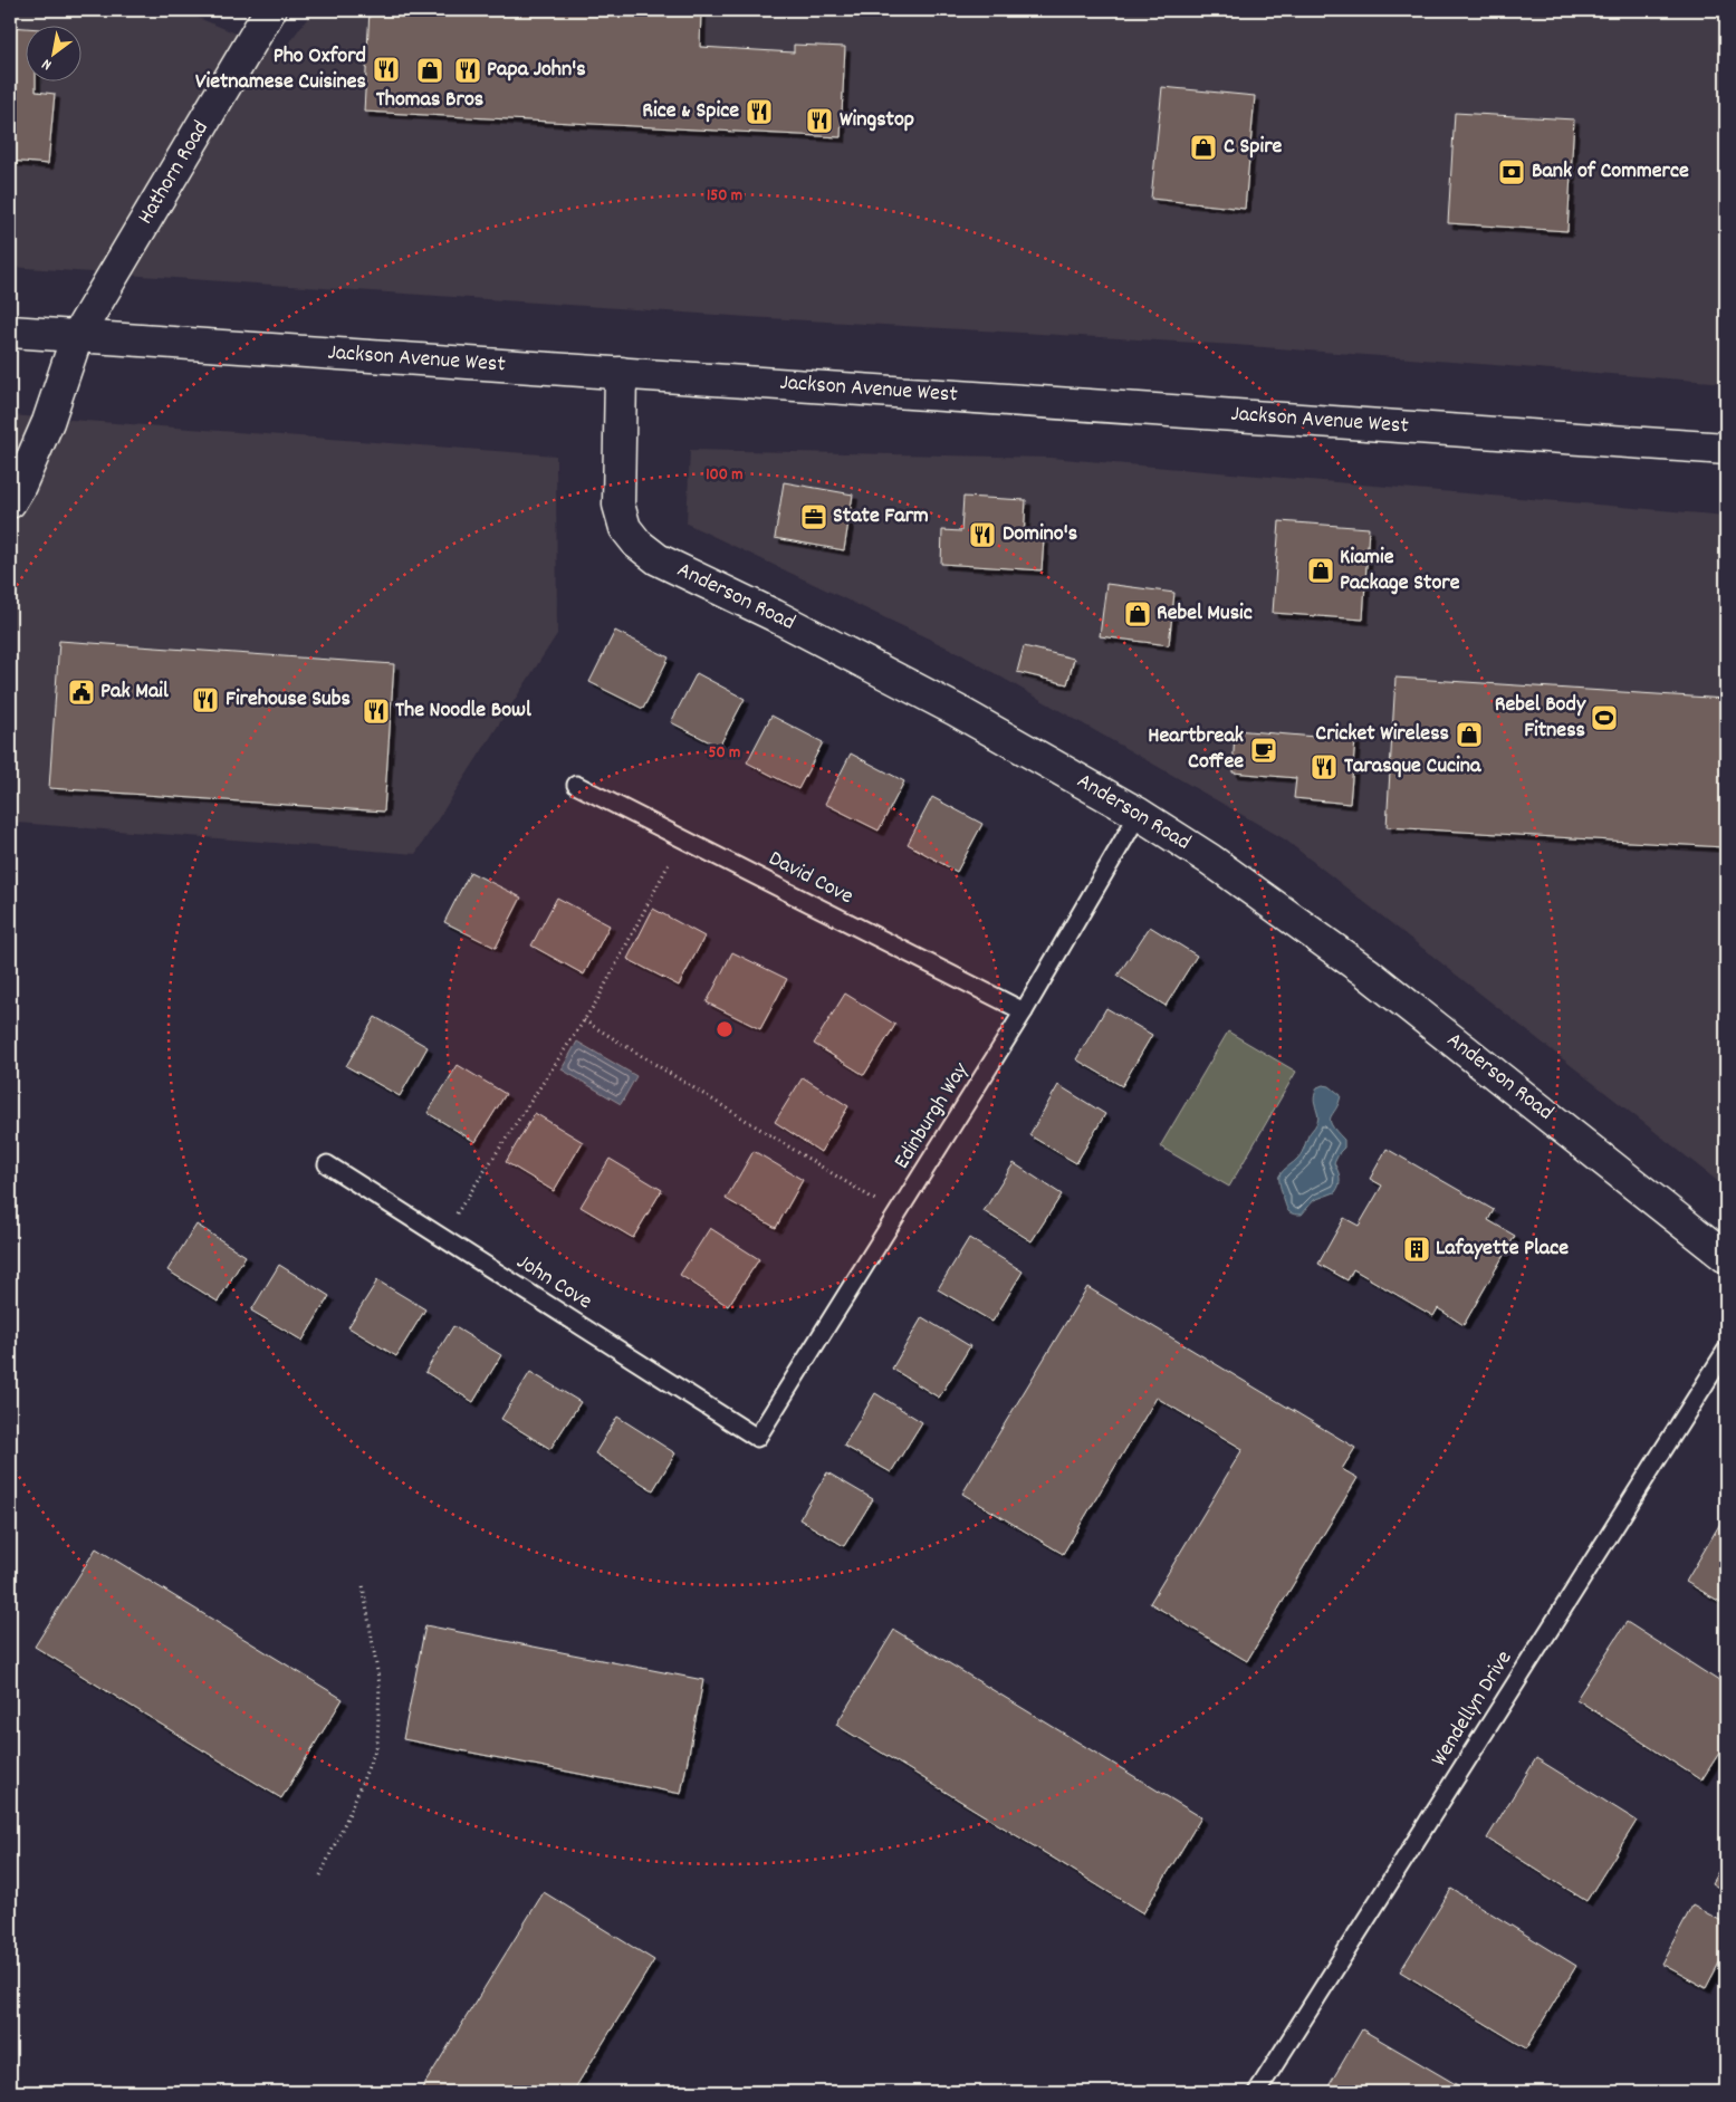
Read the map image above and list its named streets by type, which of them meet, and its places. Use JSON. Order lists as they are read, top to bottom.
{
  "streets": {
    "street": ["Hathorn Road", "Jackson Avenue West", "Anderson Road"],
    "lane": [
      "David Cove",
      "Edinburgh Way",
      "John Cove",
      "Wendellyn Drive"
    ]
  },
  "crossings": [
    ["Hathorn Road", "Jackson Avenue West"],
    ["Jackson Avenue West", "Anderson Road"],
    ["Anderson Road", "Edinburgh Way"],
    ["David Cove", "Edinburgh Way"],
    ["Edinburgh Way", "John Cove"]
  ],
  "places": {
    "restaurant": [
      "Pho Oxford Vietnamese Cuisines",
      "Papa John's",
      "Rice & Spice",
      "Wingstop",
      "Domino's",
      "Firehouse Subs",
      "The Noodle Bowl",
      "Tarasque Cucina"
    ],
    "shop": [
      "Thomas Bros",
      "C Spire",
      "Kiamie Package Store",
      "Rebel Music",
      "Cricket Wireless"
    ],
    "bank": ["Bank of Commerce"],
    "office": ["State Farm"],
    "public building": ["Pak Mail"],
    "sports": ["Rebel Body Fitness"],
    "cafe": ["Heartbreak Coffee"],
    "building": ["Lafayette Place"]
  },
  "north": "bottom left",
  "rings": ["150 m", "100 m", "50 m"]
}
